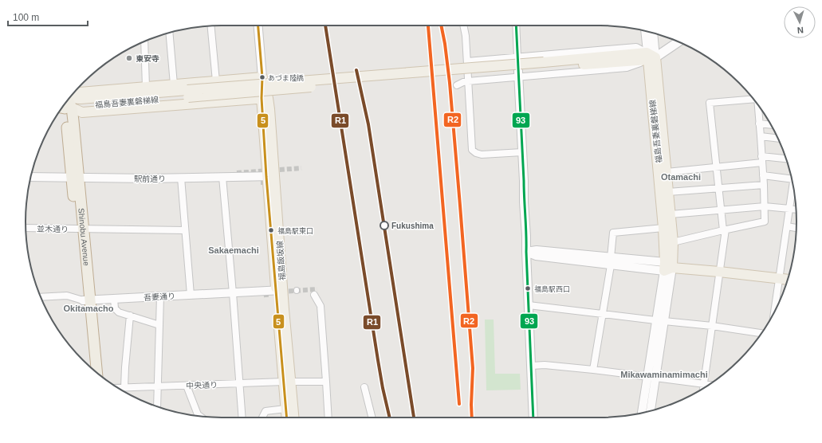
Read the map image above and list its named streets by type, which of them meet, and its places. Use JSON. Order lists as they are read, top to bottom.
{
  "streets": {
    "highway": ["Shinobu Avenue"],
    "main road": ["福島吾妻裏磐梯線", "福島飯坂線"],
    "street": [
      "駅前通り",
      "並木通り",
      "吾妻通り",
      "中央通り"
    ]
  },
  "crossings": [
    ["福島吾妻裏磐梯線", "Shinobu Avenue"],
    ["駅前通り", "Shinobu Avenue"],
    ["駅前通り", "福島飯坂線"],
    ["並木通り", "Shinobu Avenue"],
    ["Shinobu Avenue", "吾妻通り"],
    ["福島飯坂線", "吾妻通り"],
    ["福島飯坂線", "中央通り"]
  ],
  "districts": [
    "Otamachi",
    "Sakaemachi",
    "Okitamacho",
    "Mikawaminamimachi"
  ],
  "places": [
    "東安寺",
    "あづま陸橋",
    "Fukushima",
    "福島駅東口",
    "福島駅西口"
  ],
  "lines": [
    "transit line R1",
    "transit line R2",
    "transit line 5",
    "transit line 93"
  ],
  "scale_bar": "100 m",
  "north": "bottom"
}
